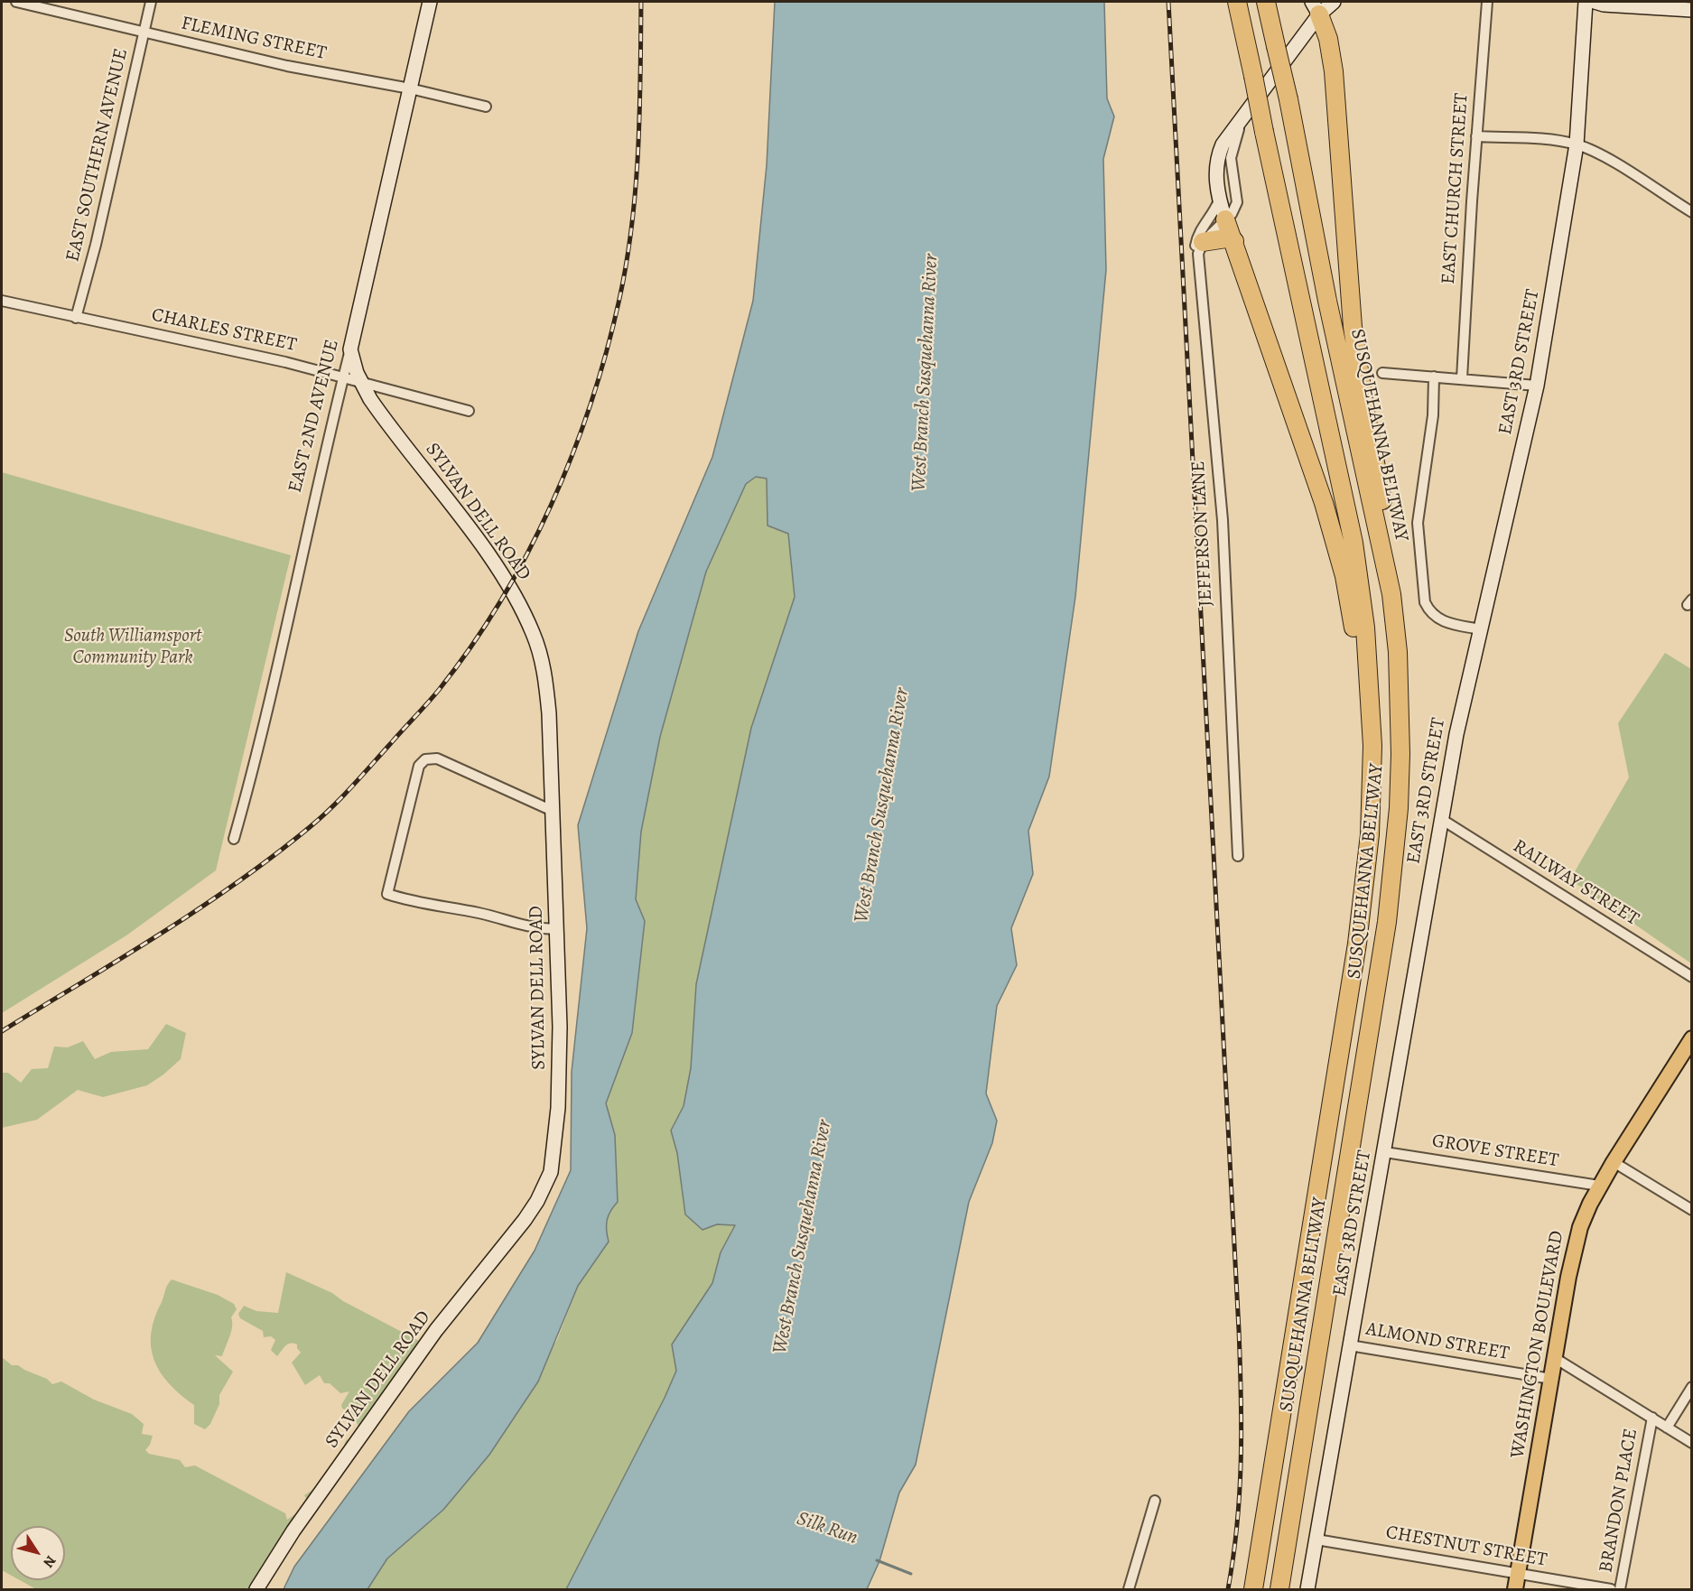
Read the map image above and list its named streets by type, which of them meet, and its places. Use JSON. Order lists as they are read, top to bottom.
{
  "streets": {
    "highway": ["SUSQUEHANNA BELTWAY"],
    "main road": [
      "EAST 3RD STREET",
      "EAST 2ND AVENUE",
      "SYLVAN DELL ROAD",
      "WASHINGTON BOULEVARD"
    ],
    "street": [
      "FLEMING STREET",
      "EAST SOUTHERN AVENUE",
      "EAST CHURCH STREET",
      "CHARLES STREET",
      "JEFFERSON LANE",
      "RAILWAY STREET",
      "GROVE STREET",
      "ALMOND STREET",
      "BRANDON PLACE",
      "CHESTNUT STREET"
    ]
  },
  "crossings": [
    ["FLEMING STREET", "EAST SOUTHERN AVENUE"],
    ["FLEMING STREET", "EAST 2ND AVENUE"],
    ["EAST SOUTHERN AVENUE", "CHARLES STREET"],
    ["CHARLES STREET", "EAST 2ND AVENUE"],
    ["CHARLES STREET", "SYLVAN DELL ROAD"],
    ["EAST 3RD STREET", "RAILWAY STREET"],
    ["EAST 3RD STREET", "GROVE STREET"],
    ["EAST 3RD STREET", "ALMOND STREET"],
    ["EAST 3RD STREET", "CHESTNUT STREET"],
    ["EAST 2ND AVENUE", "SYLVAN DELL ROAD"],
    ["GROVE STREET", "WASHINGTON BOULEVARD"],
    ["ALMOND STREET", "WASHINGTON BOULEVARD"],
    ["WASHINGTON BOULEVARD", "CHESTNUT STREET"]
  ],
  "water": ["West Branch Susquehanna River", "Silk Run"],
  "parks": ["South Williamsport Community Park"],
  "north": "bottom right"
}
